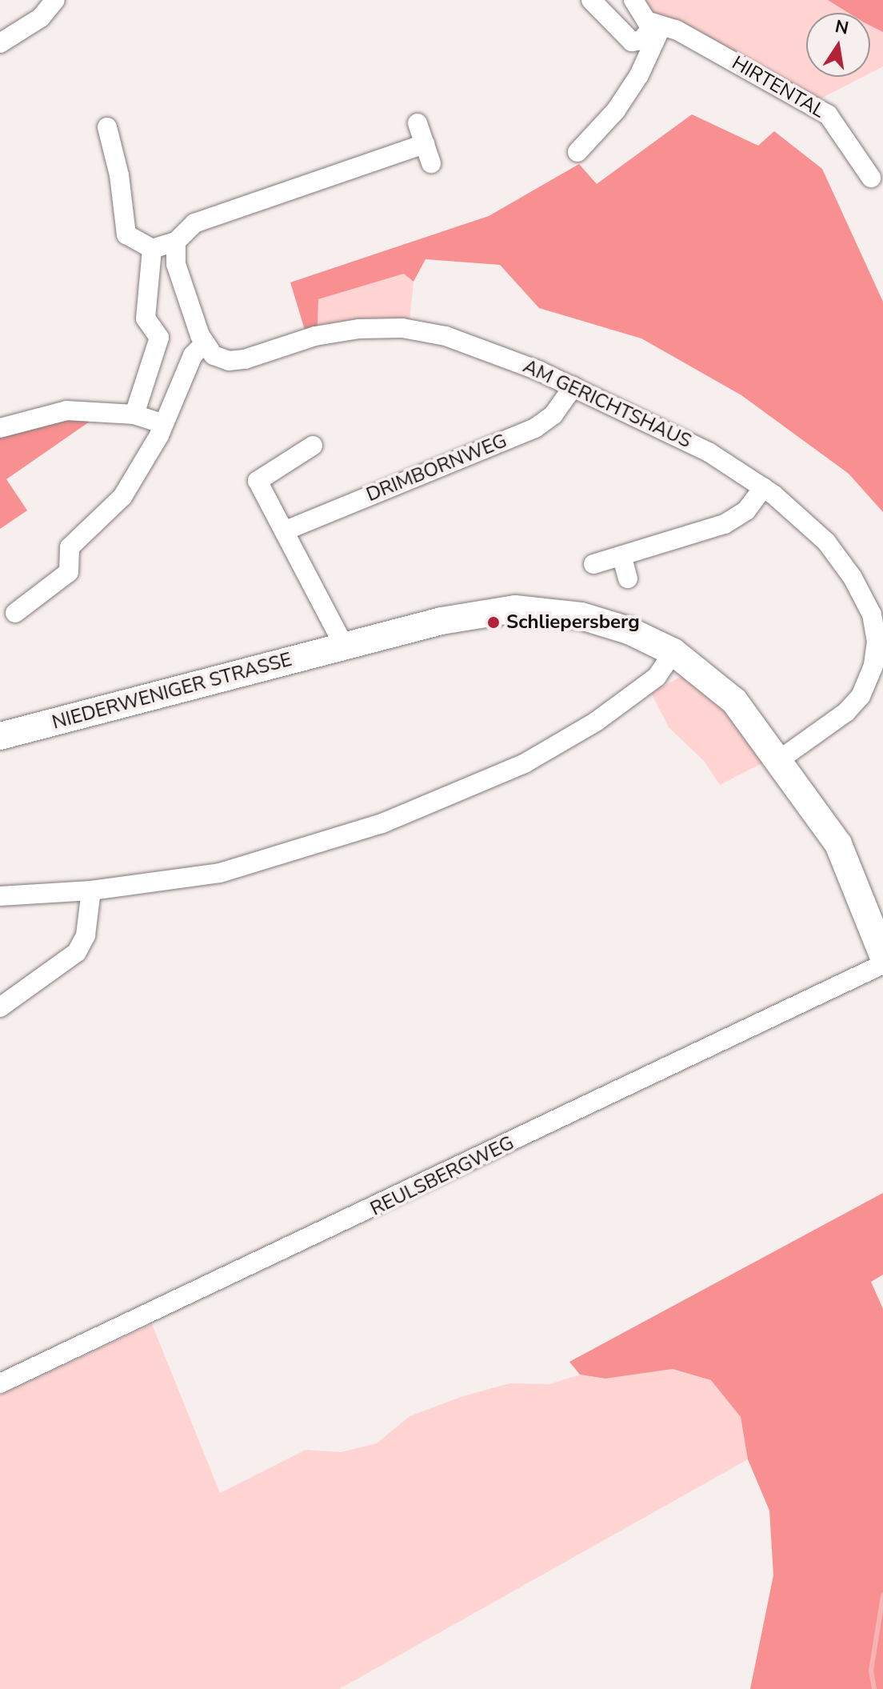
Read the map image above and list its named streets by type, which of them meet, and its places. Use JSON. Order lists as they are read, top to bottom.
{
  "streets": {
    "street": [
      "HIRTENTAL",
      "AM GERICHTSHAUS",
      "DRIMBORNWEG",
      "NIEDERWENIGER STRASSE",
      "REULSBERGWEG"
    ]
  },
  "crossings": [
    ["AM GERICHTSHAUS", "DRIMBORNWEG"],
    ["AM GERICHTSHAUS", "NIEDERWENIGER STRASSE"]
  ],
  "places": ["Schliepersberg"],
  "north": "top"
}
